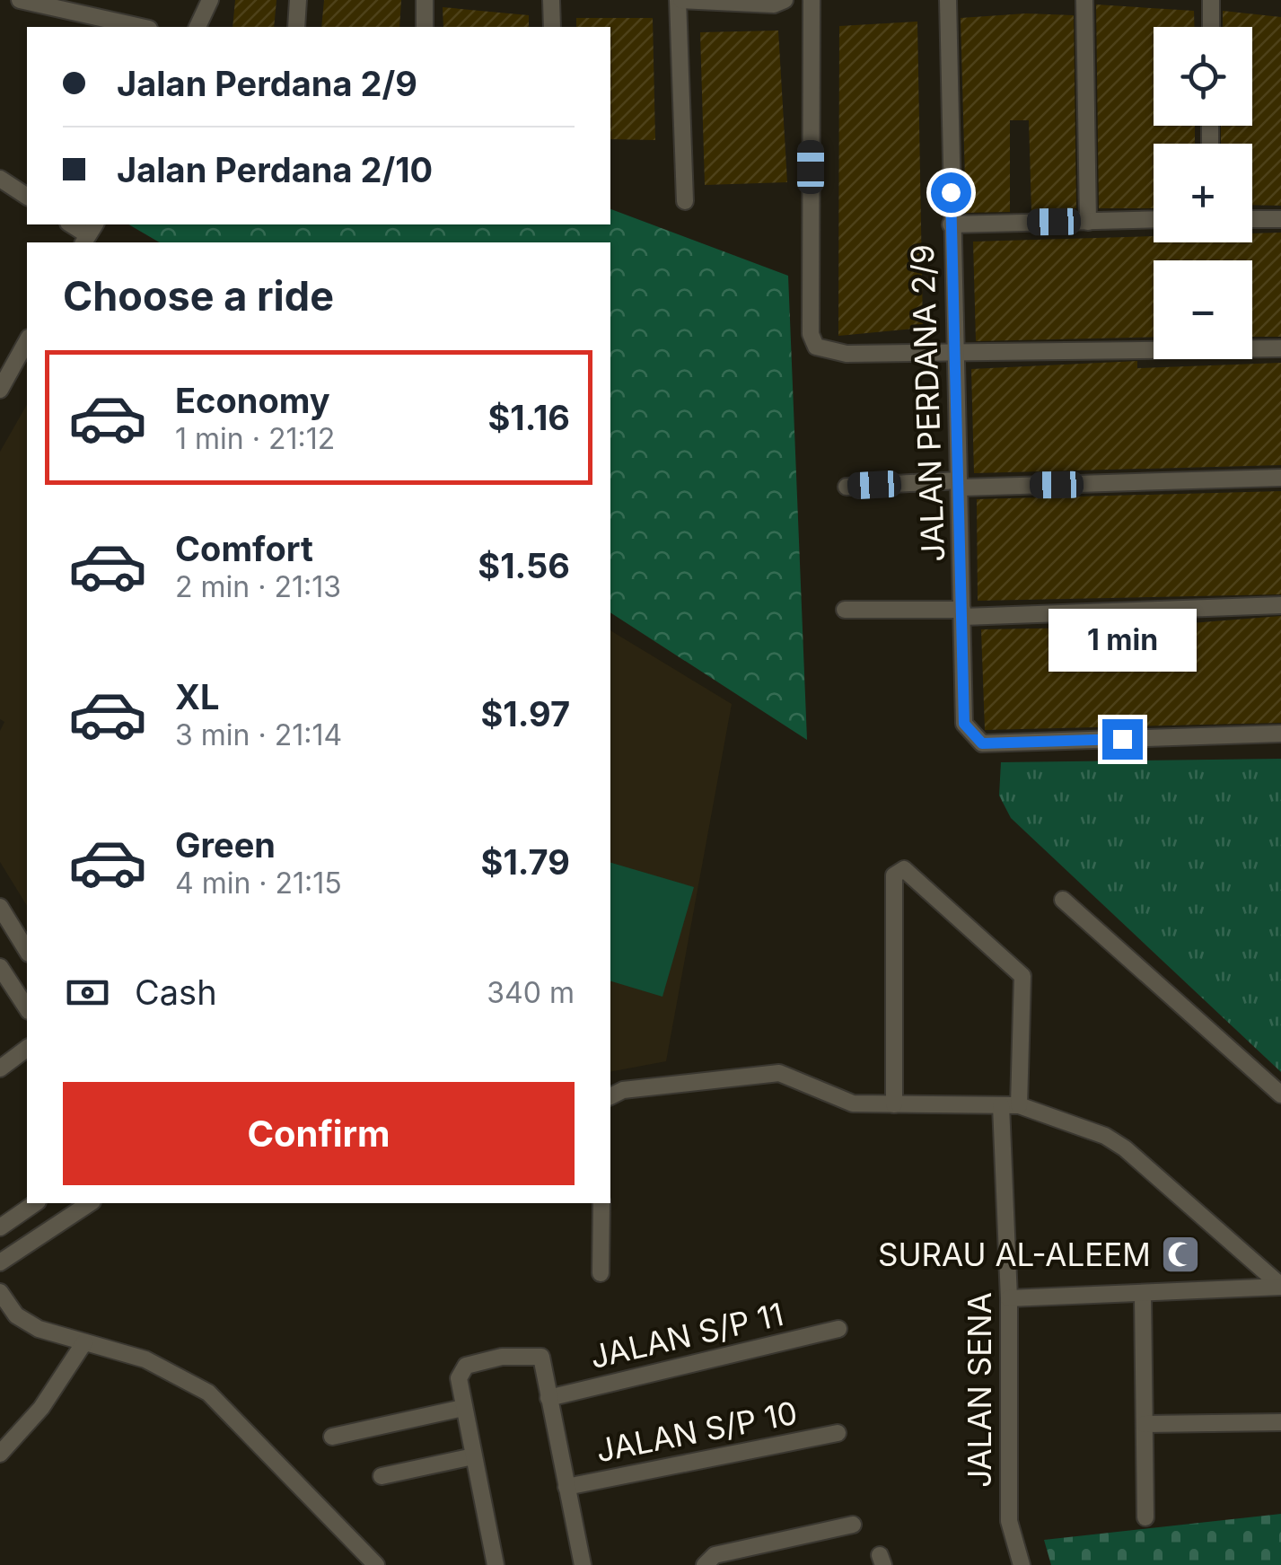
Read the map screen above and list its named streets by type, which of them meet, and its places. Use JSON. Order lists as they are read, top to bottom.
{
  "streets": {
    "street": [
      "JALAN PERDANA 2/9",
      "JALAN S/P 11",
      "JALAN SENA",
      "JALAN S/P 10"
    ]
  },
  "places": {
    "mosque": ["SURAU AL-ALEEM"]
  },
  "page": {
    "map_buttons": ["+", "−"],
    "banner": ["Jalan Perdana 2/9", "Jalan Perdana 2/10"],
    "heading": "Choose a ride",
    "list": [
      {
        "name": "Economy",
        "note": "1 min · 21:12",
        "value": "$1.16"
      },
      {
        "name": "Comfort",
        "note": "2 min · 21:13",
        "value": "$1.56"
      },
      {
        "name": "XL",
        "note": "3 min · 21:14",
        "value": "$1.97"
      },
      {
        "name": "Green",
        "note": "4 min · 21:15",
        "value": "$1.79"
      }
    ],
    "bubble": "1 min",
    "pay": ["Cash", "340 m"],
    "buttons": "Confirm"
  }
}
